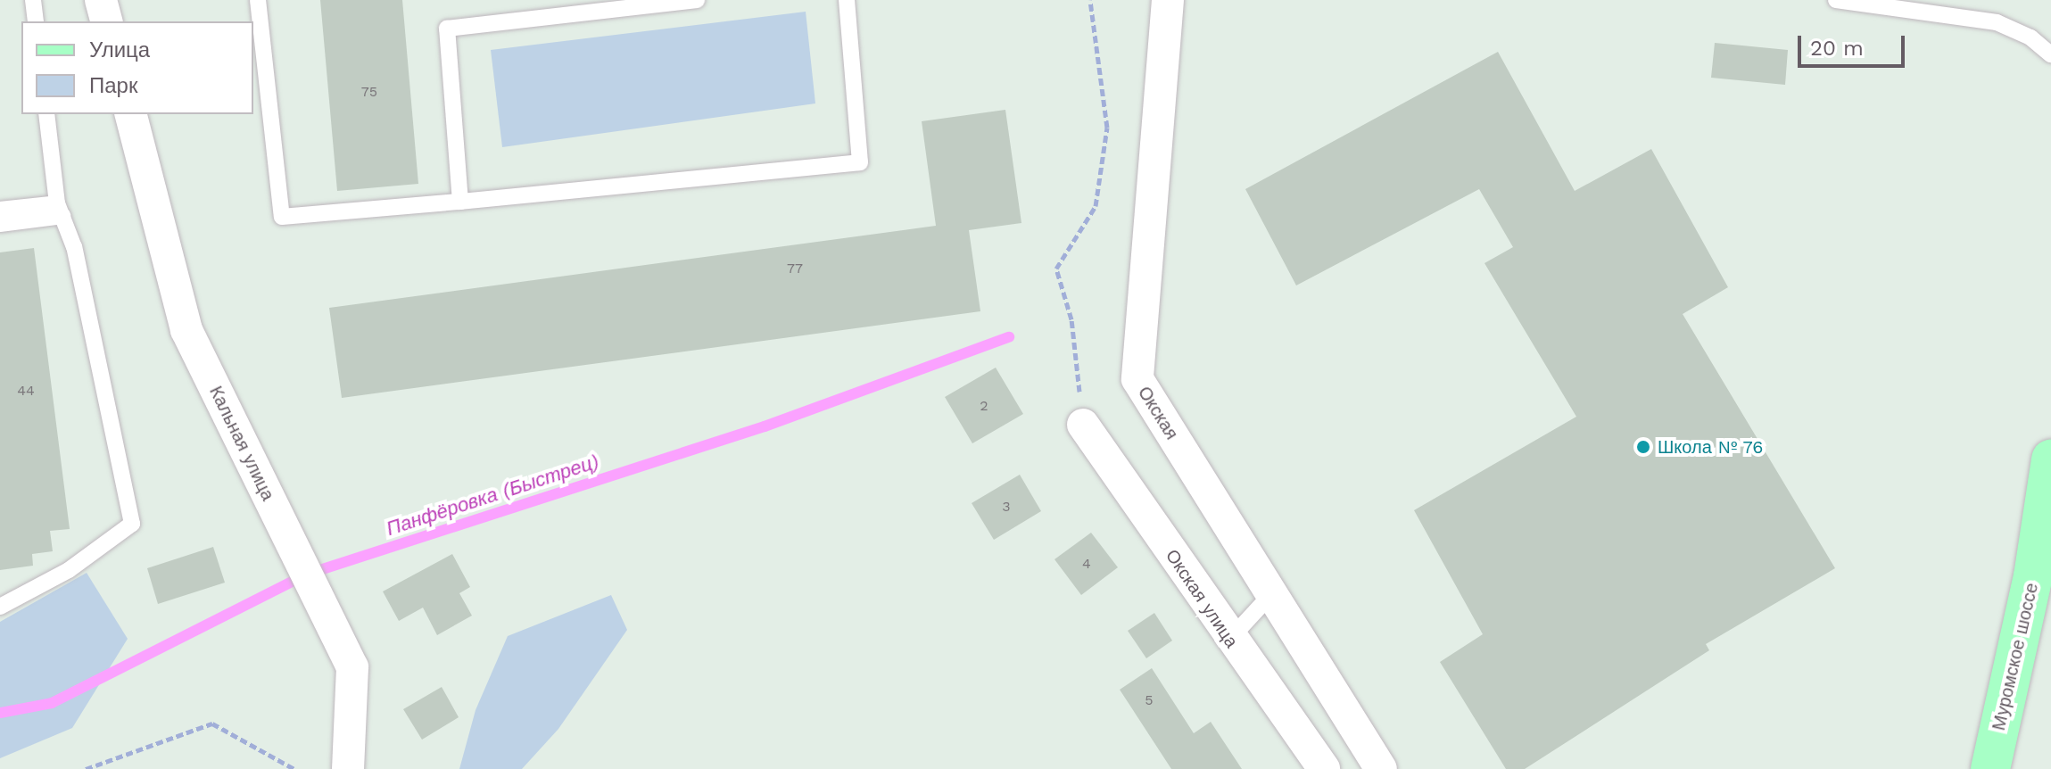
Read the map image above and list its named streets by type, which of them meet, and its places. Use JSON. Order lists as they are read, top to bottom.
{
  "streets": {
    "main road": ["Муромское шоссе"],
    "street": ["Окская", "Кальная улица", "Окская улица"]
  },
  "water": ["Панфёровка (Быстрец)"],
  "places": ["Школа № 76"],
  "house_numbers": [
    "75",
    "77",
    "44",
    "2",
    "3",
    "4",
    "5"
  ],
  "legend": ["Улица", "Парк"],
  "scale_bar": "20 m"
}
